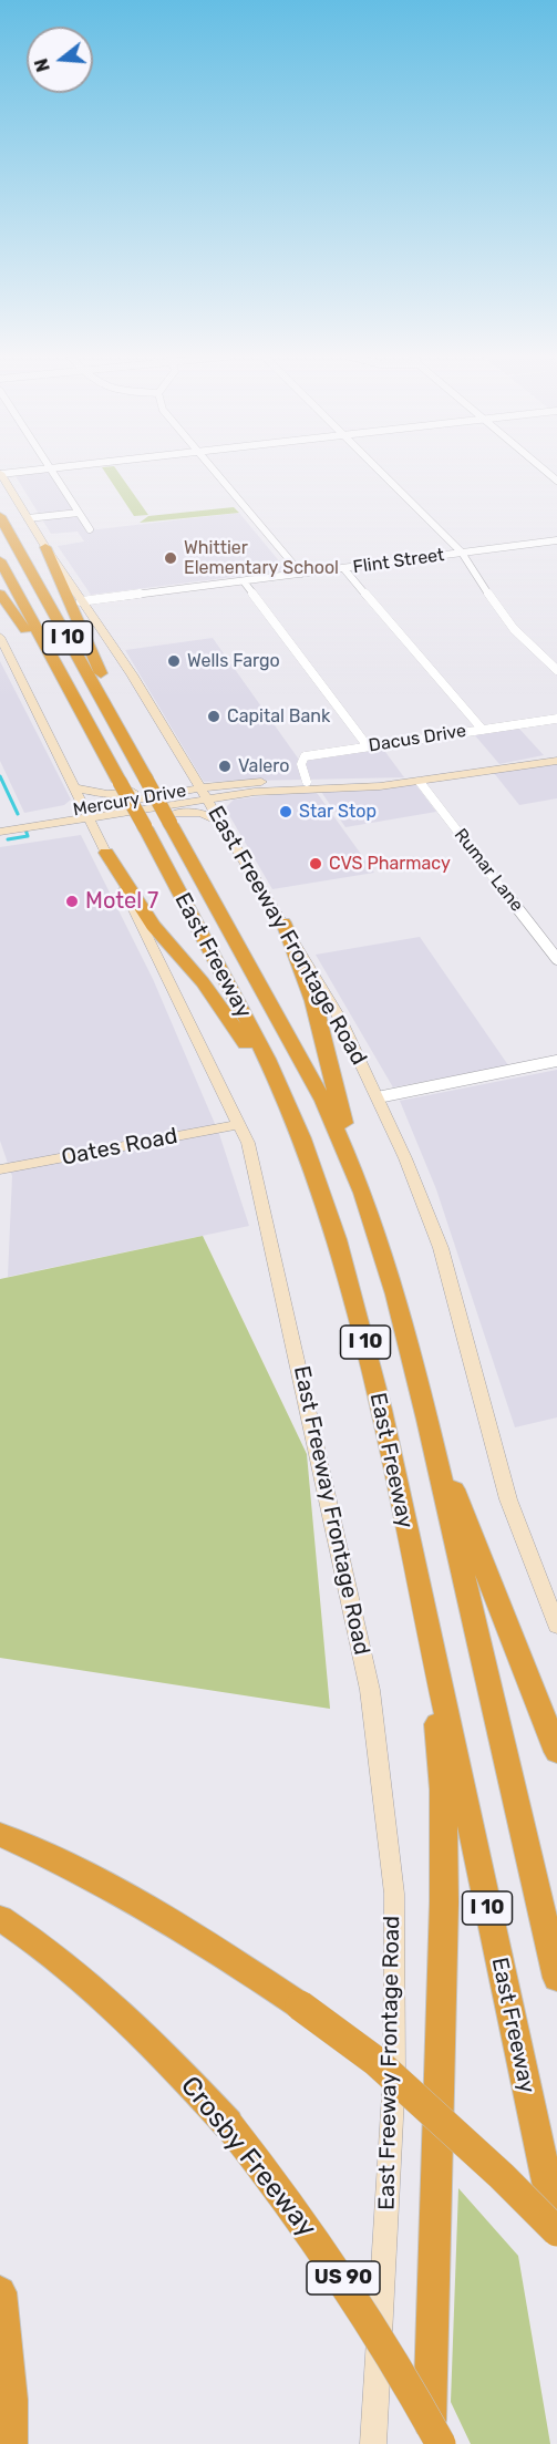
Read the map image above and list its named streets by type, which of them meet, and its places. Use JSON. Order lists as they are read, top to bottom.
{
  "streets": {
    "highway": [
      "I 10",
      "East Freeway",
      "Crosby Freeway",
      "US 90"
    ],
    "main road": ["Mercury Drive", "East Freeway Frontage Road", "Oates Road"],
    "street": ["Flint Street", "Dacus Drive", "Rumar Lane"]
  },
  "crossings": [
    ["Flint Street", "East Freeway Frontage Road"],
    ["Dacus Drive", "Mercury Drive"],
    ["Mercury Drive", "Rumar Lane"],
    ["Mercury Drive", "East Freeway Frontage Road"],
    ["East Freeway Frontage Road", "Oates Road"]
  ],
  "places": [
    "Whittier Elementary School",
    "Wells Fargo",
    "Capital Bank",
    "Valero",
    "Star Stop",
    "CVS Pharmacy",
    "Motel 7"
  ],
  "north": "left"
}
